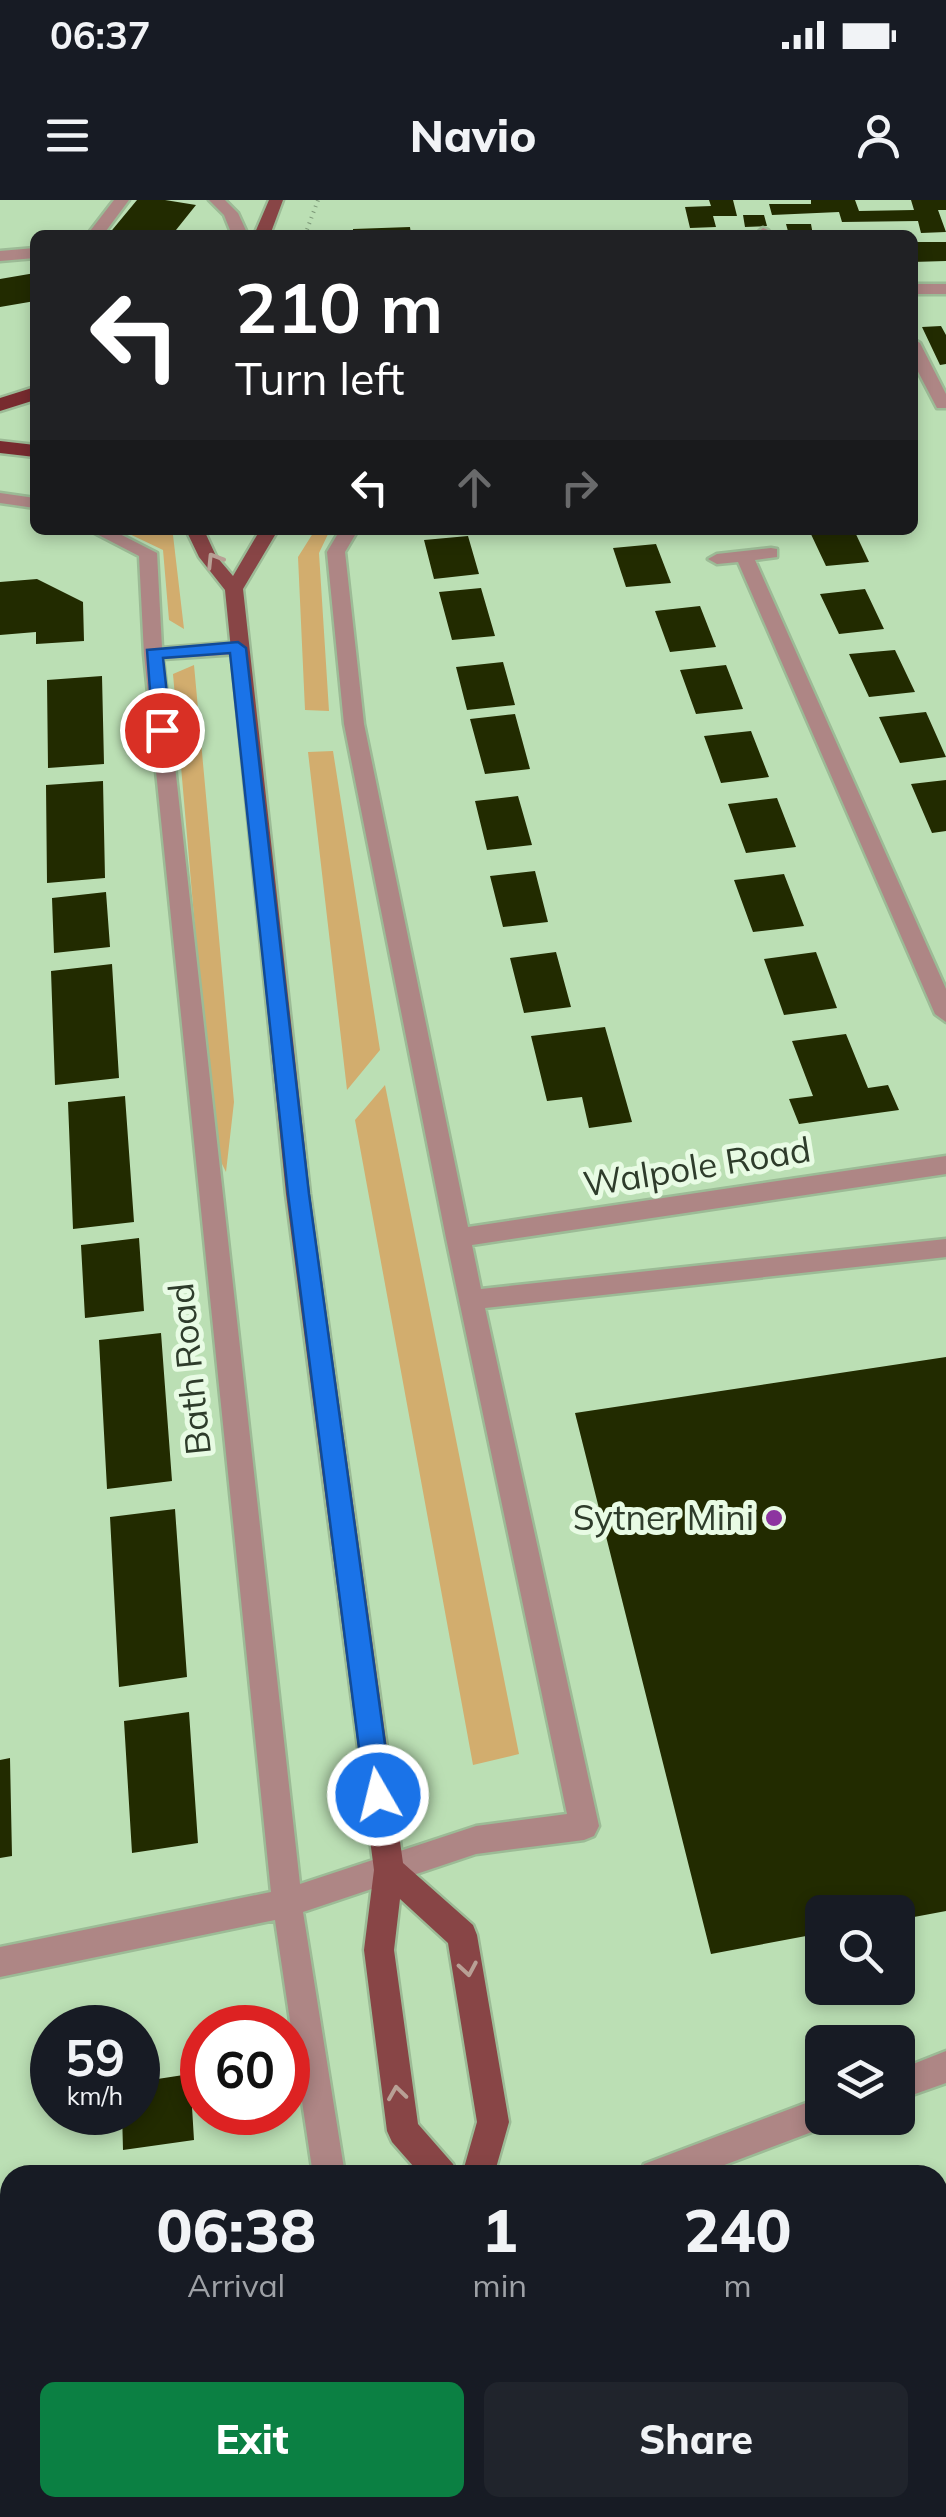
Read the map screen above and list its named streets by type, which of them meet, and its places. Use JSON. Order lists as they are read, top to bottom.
{
  "streets": {
    "street": ["Walpole Road", "Bath Road"]
  },
  "places": ["Sytner Mini"],
  "page": {
    "status": "06:37",
    "header": "Navio",
    "turn": ["210 m", "Turn left"],
    "speed": "59 km/h",
    "limit": "60",
    "eta": [
      "06:38",
      "Arrival",
      "1",
      "min",
      "240",
      "m"
    ],
    "buttons": ["Exit", "Share"]
  }
}
